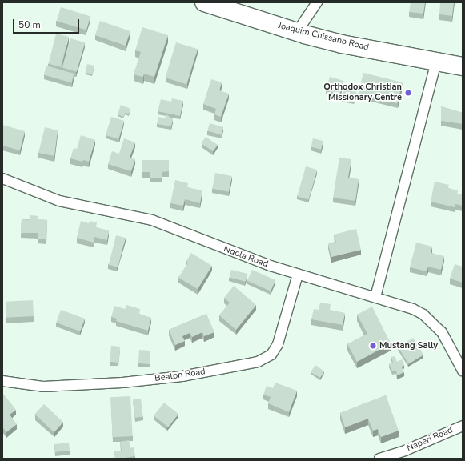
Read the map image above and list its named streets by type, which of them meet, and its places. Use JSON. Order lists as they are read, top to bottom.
{
  "streets": {
    "highway": ["Joaquim Chissano Road"],
    "street": ["Ndola Road", "Beaton Road", "Naperi Road"]
  },
  "crossings": [
    ["Ndola Road", "Beaton Road"]
  ],
  "places": ["Orthodox Christian Missionary Centre", "Mustang Sally"],
  "scale_bar": "50 m"
}
